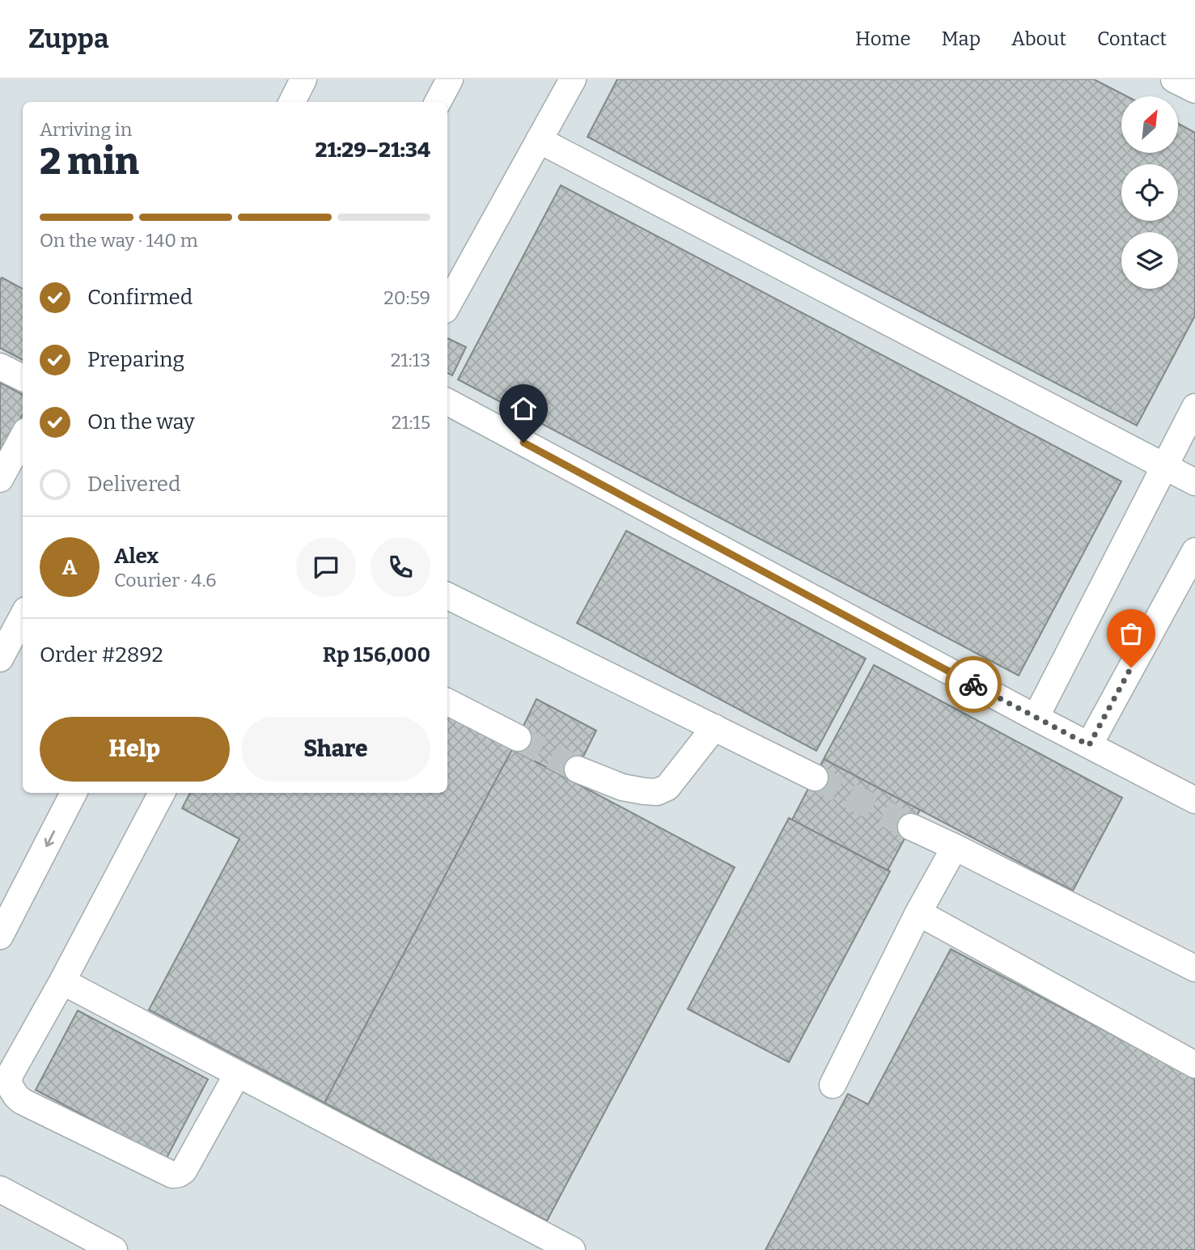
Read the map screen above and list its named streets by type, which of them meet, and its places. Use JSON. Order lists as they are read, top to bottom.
{
  "north": "top right",
  "page": {
    "header": "Zuppa",
    "nav": [
      "Home",
      "Map",
      "About",
      "Contact"
    ],
    "heading": ["2 min", "Arriving in", "21:29–21:34"],
    "panel": [
      "Alex",
      "Courier · 4.6",
      "Order #2892",
      "Rp 156,000"
    ],
    "bar": "On the way · 140 m",
    "list": [
      ["Confirmed", "20:59"],
      ["Preparing", "21:13"],
      ["On the way", "21:15"],
      "Delivered"
    ],
    "round": "A",
    "buttons": ["Help", "Share"]
  }
}
